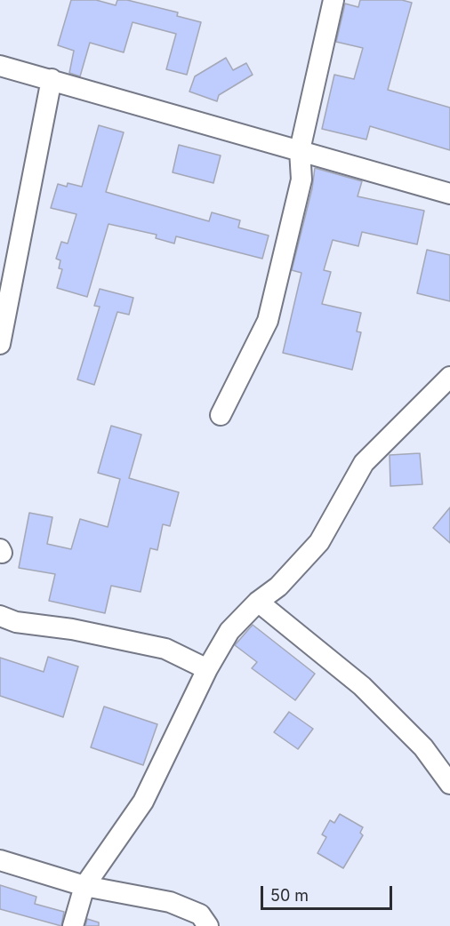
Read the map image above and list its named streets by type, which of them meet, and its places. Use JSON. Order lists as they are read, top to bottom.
{
  "scale_bar": "50 m"
}
